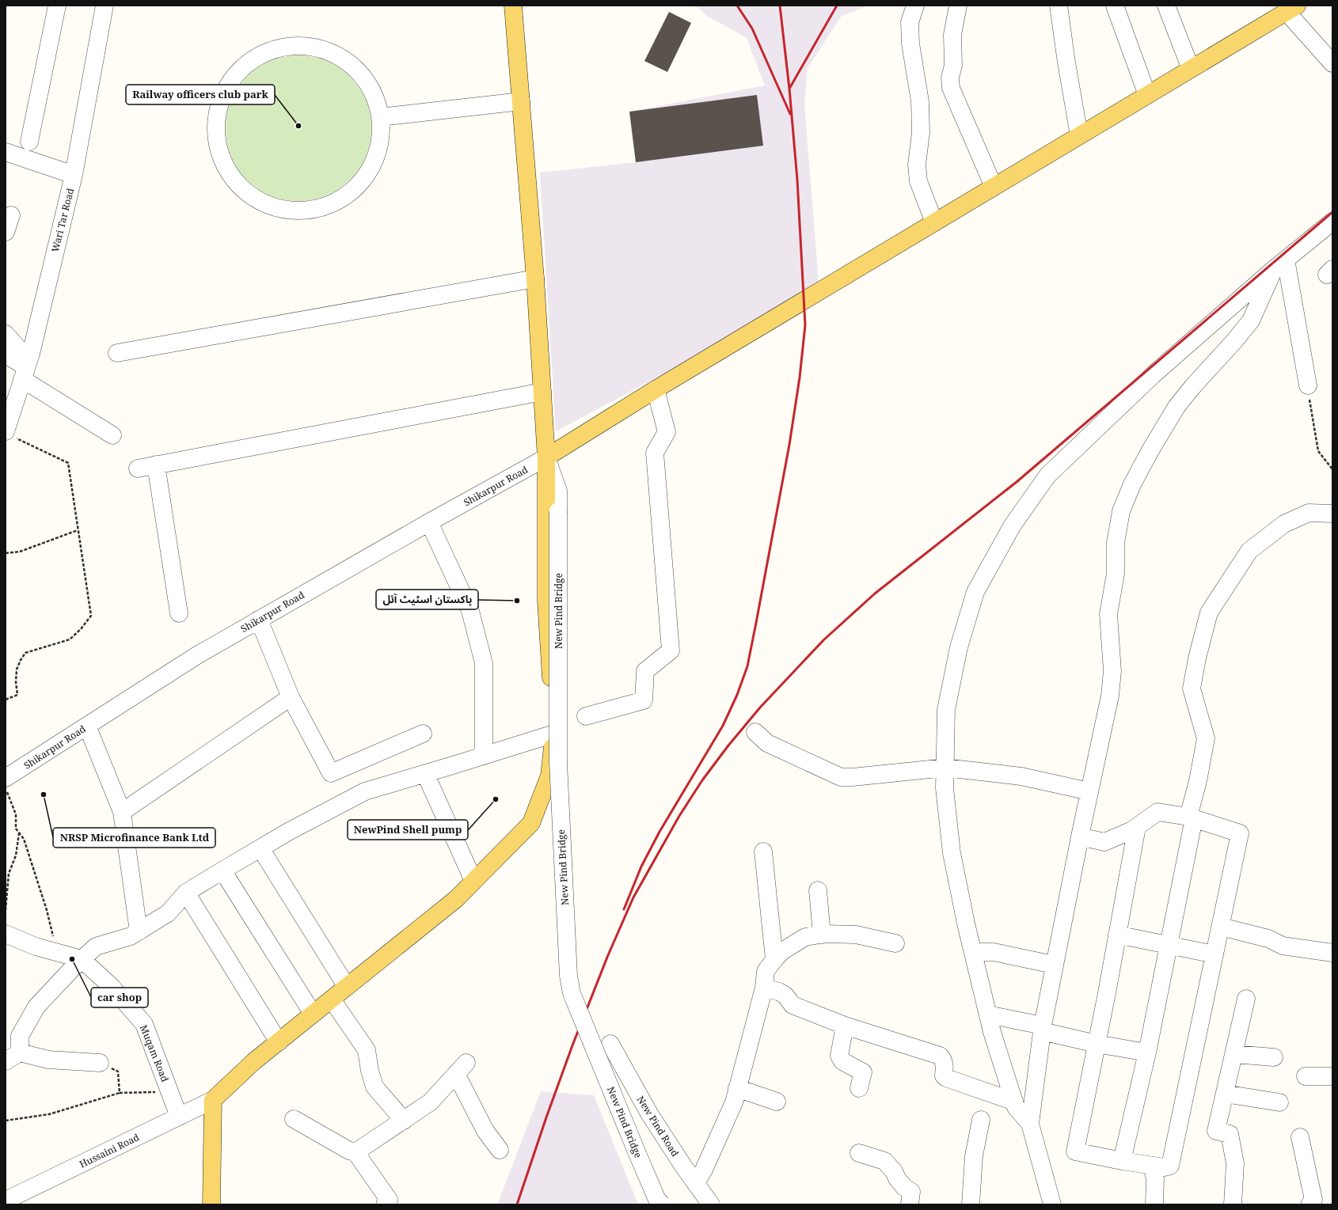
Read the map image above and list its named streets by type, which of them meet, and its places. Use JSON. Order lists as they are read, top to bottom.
{
  "streets": {
    "street": [
      "Wari Tar Road",
      "Shikarpur Road",
      "New Pind Bridge",
      "Muqam Road",
      "New Pind Road",
      "Hussaini Road"
    ]
  },
  "crossings": [
    ["Shikarpur Road", "New Pind Bridge"],
    ["Muqam Road", "Hussaini Road"]
  ],
  "places": [
    "Railway officers club park",
    "پاکستان اسٹیٹ آئل",
    "NRSP Microfinance Bank Ltd",
    "NewPind Shell pump",
    "car shop"
  ]
}
